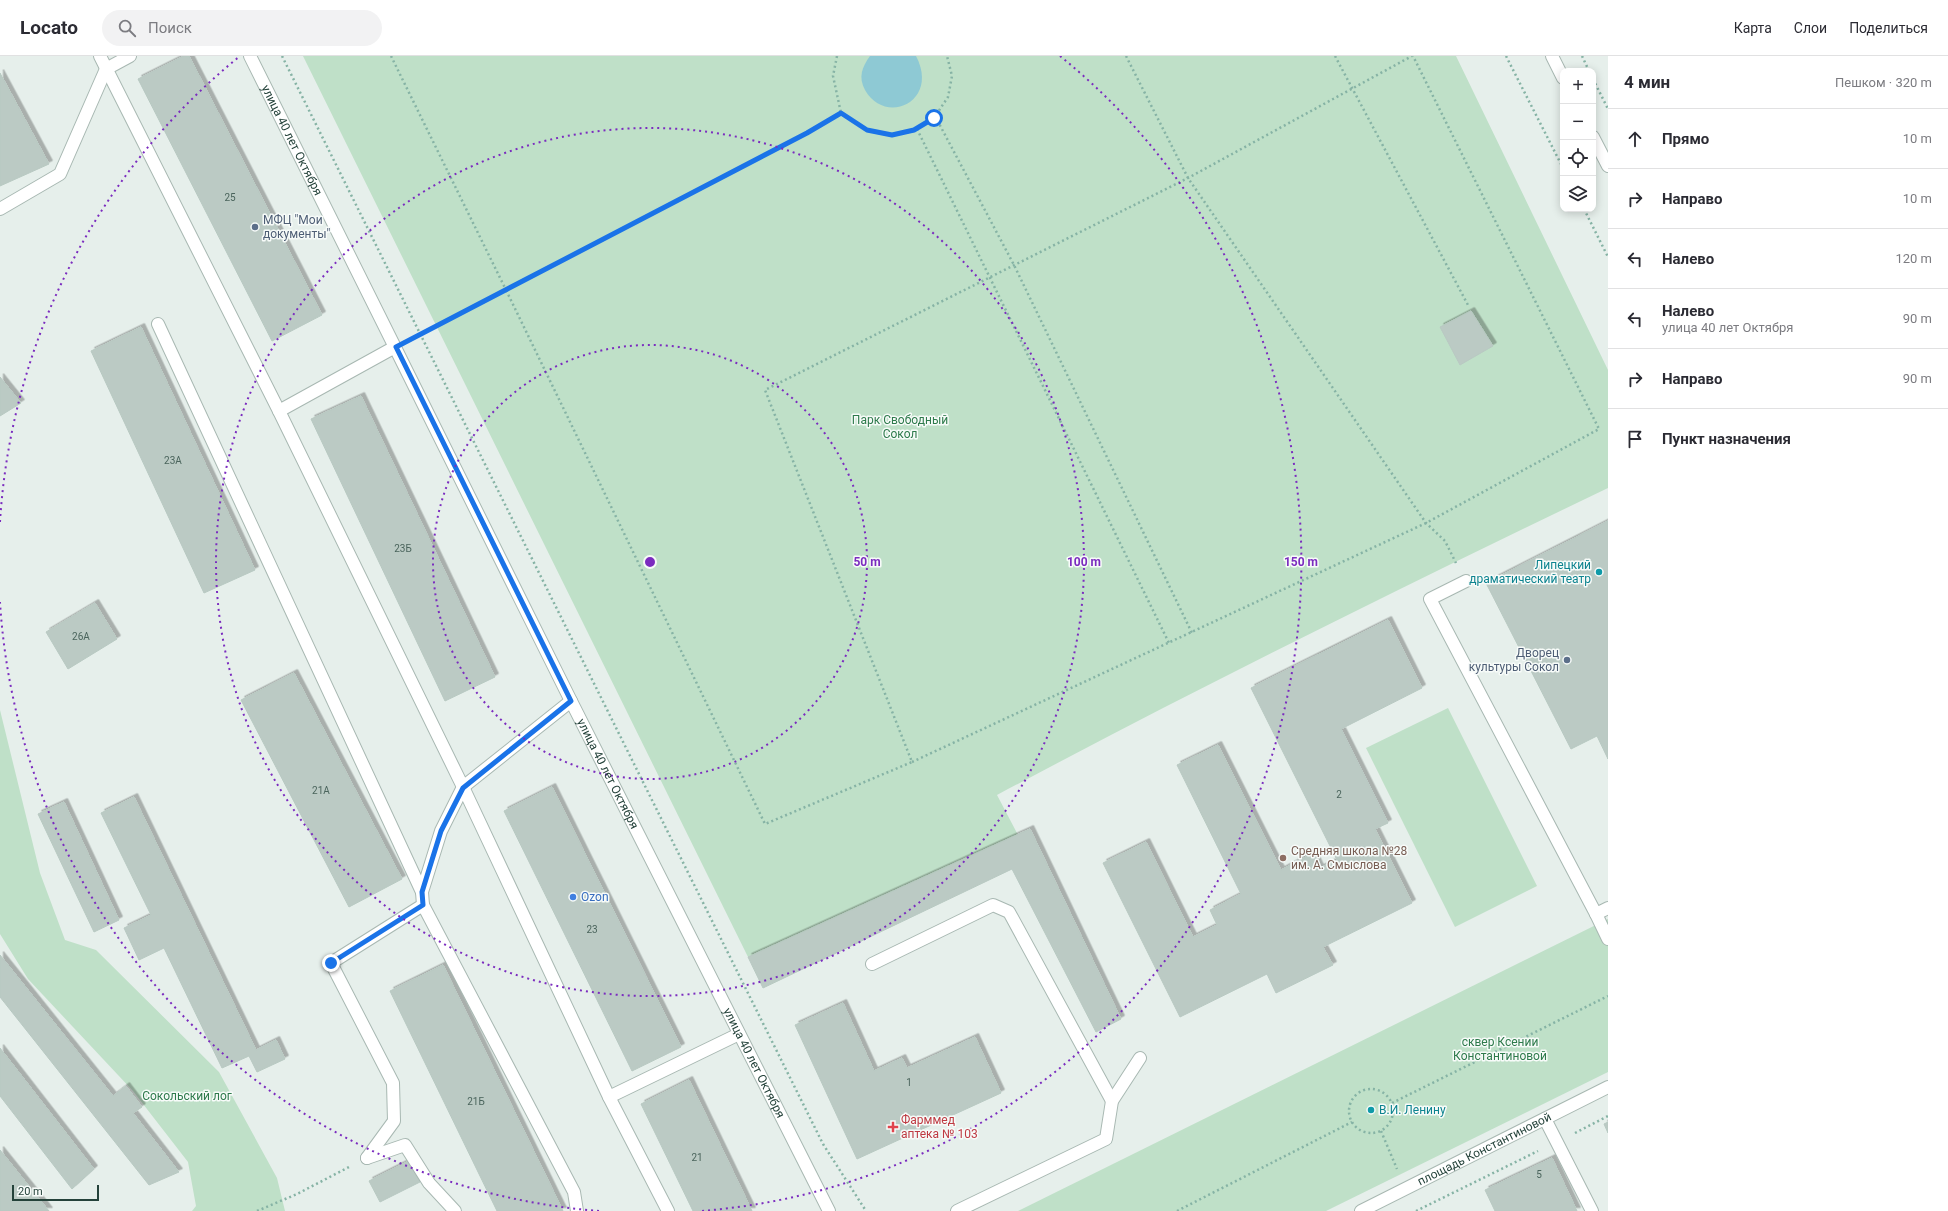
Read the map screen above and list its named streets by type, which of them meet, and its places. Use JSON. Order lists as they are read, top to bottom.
{
  "streets": {
    "street": ["улица 40 лет Октября", "площадь Константиновой"]
  },
  "parks": ["Парк Свободный Сокол", "сквер Ксении Константиновой", "Сокольский лог"],
  "places": {
    "other": [
      "МФЦ \"Мои документы\"",
      "Липецкий драматический театр",
      "Дворец культуры Сокол",
      "Средняя школа №28 им. А. Смыслова",
      "Ozon",
      "В.И. Ленину"
    ],
    "health": ["Фарммед аптека № 103"]
  },
  "house_numbers": [
    "25",
    "23А",
    "23Б",
    "26А",
    "21А",
    "2",
    "23",
    "1",
    "21Б",
    "21",
    "5"
  ],
  "scale_bar": "20 m",
  "page": {
    "header": "Locato",
    "search": "Поиск",
    "nav": ["Карта", "Слои", "Поделиться"],
    "heading": ["4 мин", "Пешком · 320 m"],
    "map_buttons": ["+", "−"],
    "list": [
      ["Прямо", "10 m"],
      ["Направо", "10 m"],
      ["Налево", "120 m"],
      ["Налево", "улица 40 лет Октября", "90 m"],
      ["Направо", "90 m"],
      "Пункт назначения"
    ],
    "scale": "20 m"
  },
  "rings": ["50 m", "100 m", "150 m"]
}
